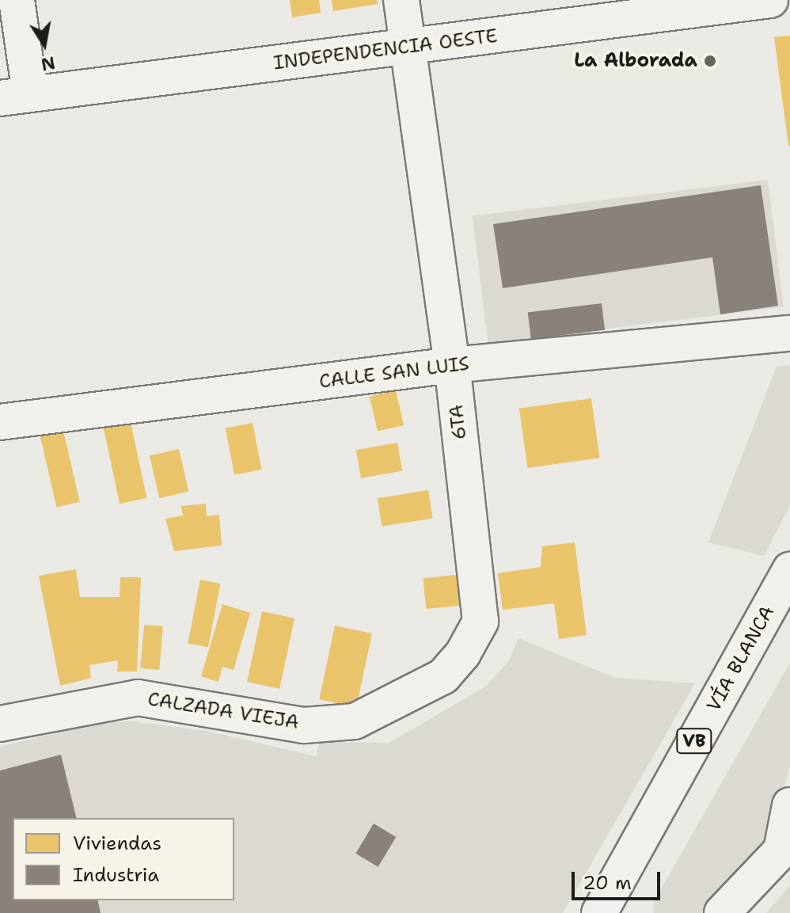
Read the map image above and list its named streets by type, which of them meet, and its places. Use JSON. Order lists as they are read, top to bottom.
{
  "streets": {
    "street": [
      "INDEPENDENCIA OESTE",
      "CALLE SAN LUIS",
      "6TA",
      "VÍA BLANCA",
      "CALZADA VIEJA",
      "VB"
    ]
  },
  "crossings": [
    ["INDEPENDENCIA OESTE", "6TA"],
    ["CALLE SAN LUIS", "6TA"],
    ["6TA", "CALZADA VIEJA"]
  ],
  "places": ["La Alborada"],
  "legend": ["Viviendas", "Industria"],
  "scale_bar": "20 m",
  "north": "bottom"
}
